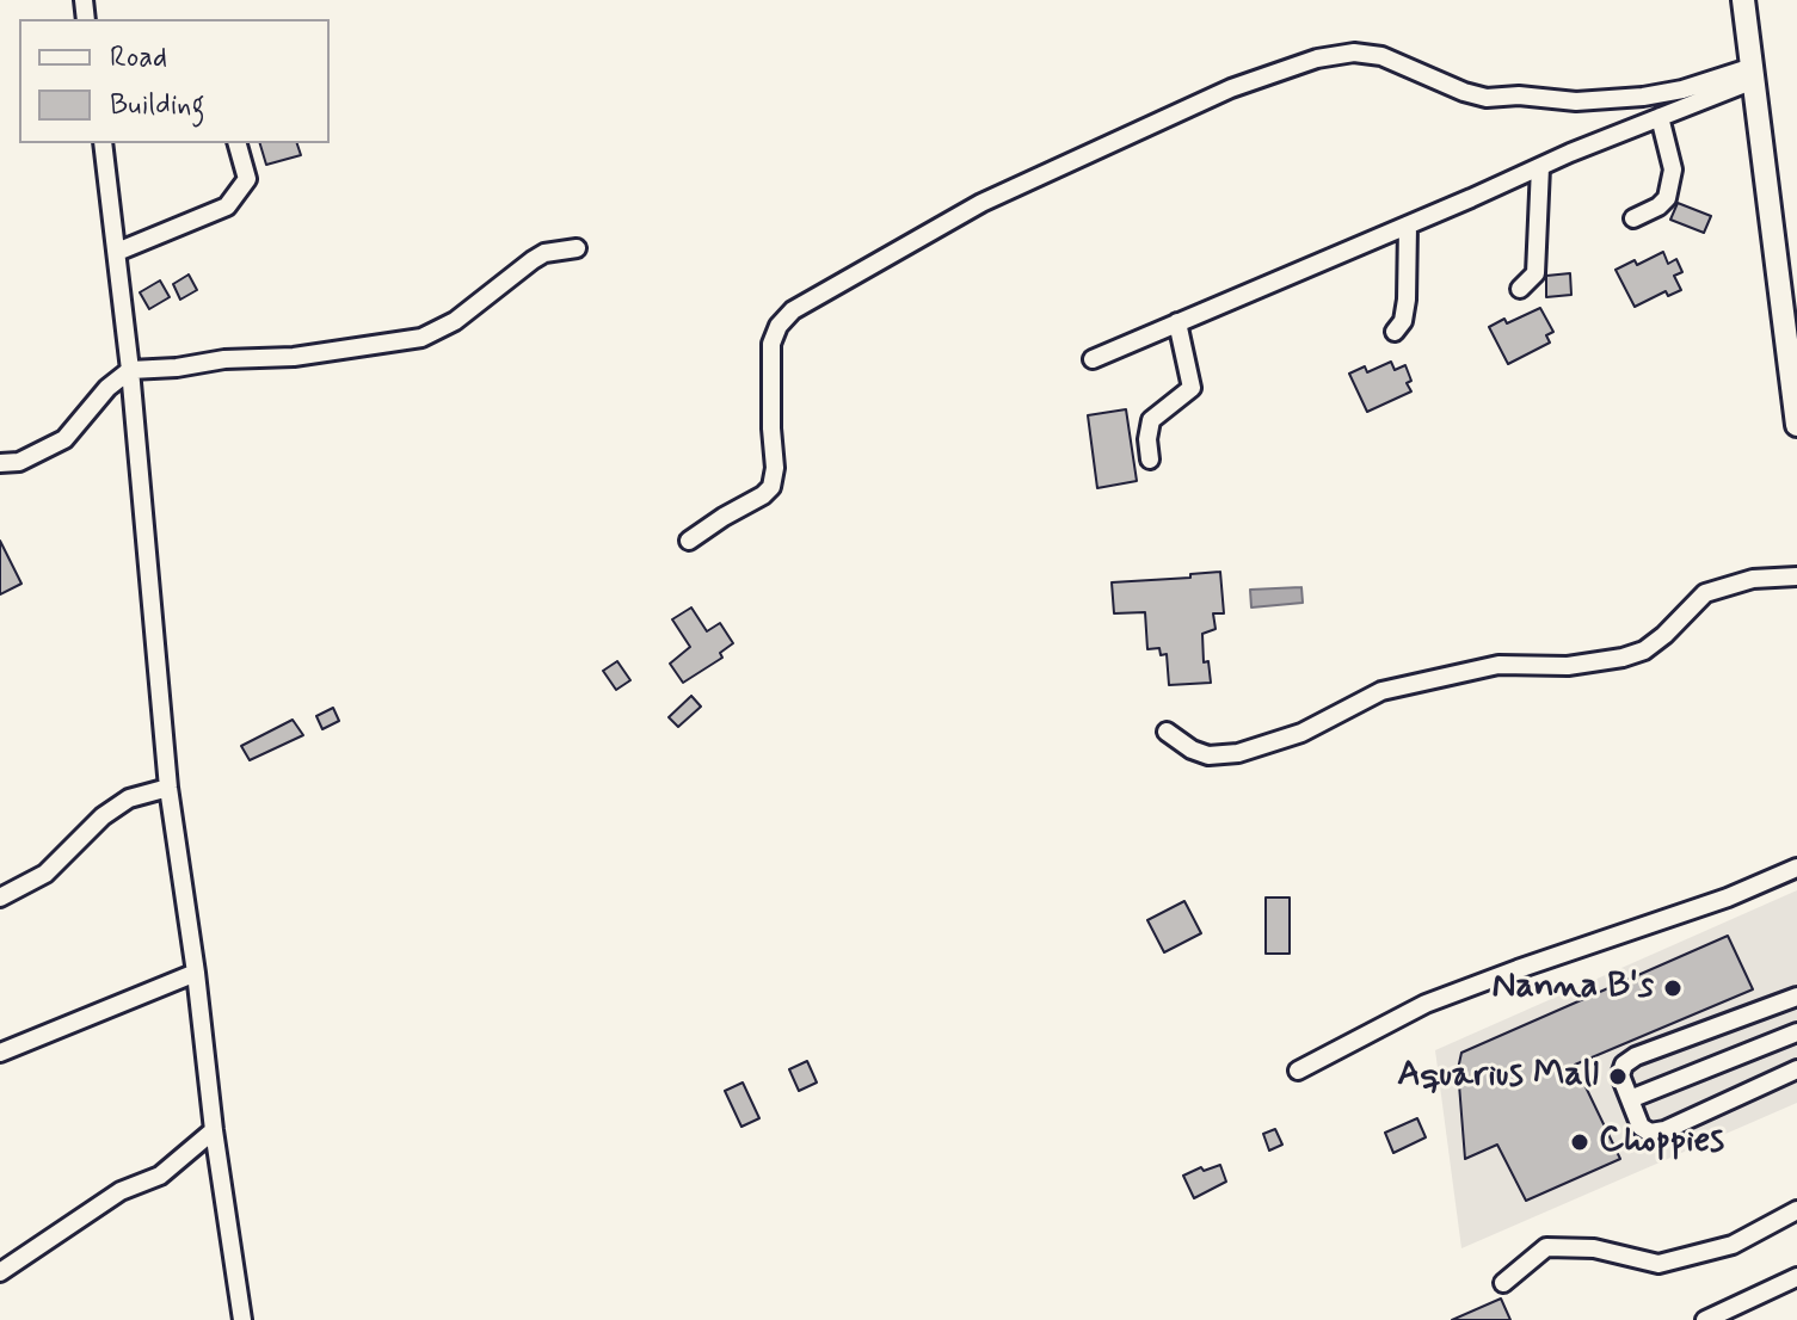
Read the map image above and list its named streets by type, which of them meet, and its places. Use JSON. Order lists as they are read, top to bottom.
{
  "places": ["Nanna B's", "Aquarius Mall", "Choppies"],
  "legend": ["Road", "Building"]
}
